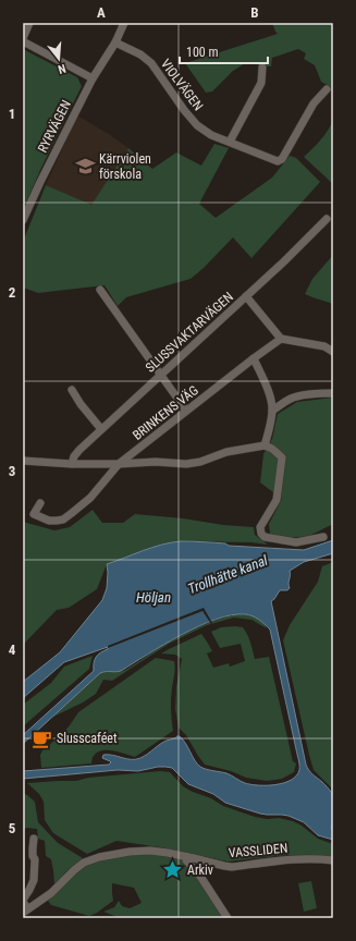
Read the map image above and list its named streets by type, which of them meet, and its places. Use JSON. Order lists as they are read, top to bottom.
{
  "streets": {
    "street": [
      "VIOLVÄGEN",
      "RYRVÄGEN",
      "SLUSSVAKTARVÄGEN",
      "BRINKENS VÄG",
      "VASSLIDEN"
    ]
  },
  "crossings": [
    ["VIOLVÄGEN", "RYRVÄGEN"]
  ],
  "water": ["Trollhätte kanal", "Höljan"],
  "places": {
    "school or university": ["Kärrviolen förskola"],
    "cafe": ["Slusscaféet"],
    "place": ["Arkiv"]
  },
  "scale_bar": "100 m",
  "north": "bottom",
  "grid": {
    "columns": ["A", "B"],
    "rows": [
      "1",
      "2",
      "3",
      "4",
      "5"
    ]
  }
}
